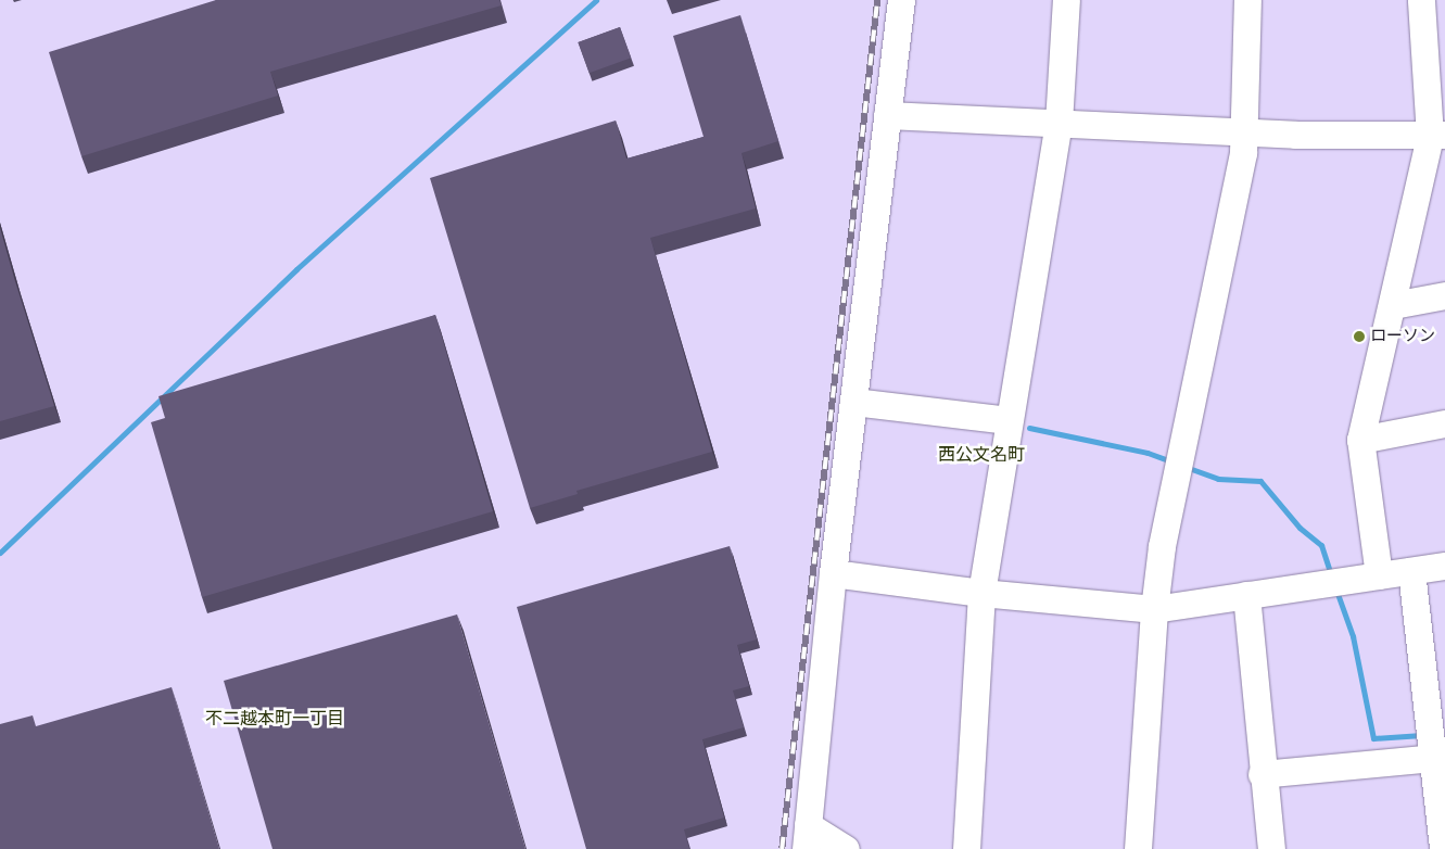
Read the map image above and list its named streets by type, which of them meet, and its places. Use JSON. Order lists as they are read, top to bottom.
{
  "districts": ["西公文名町", "不二越本町一丁目"],
  "places": ["ローソン"]
}
